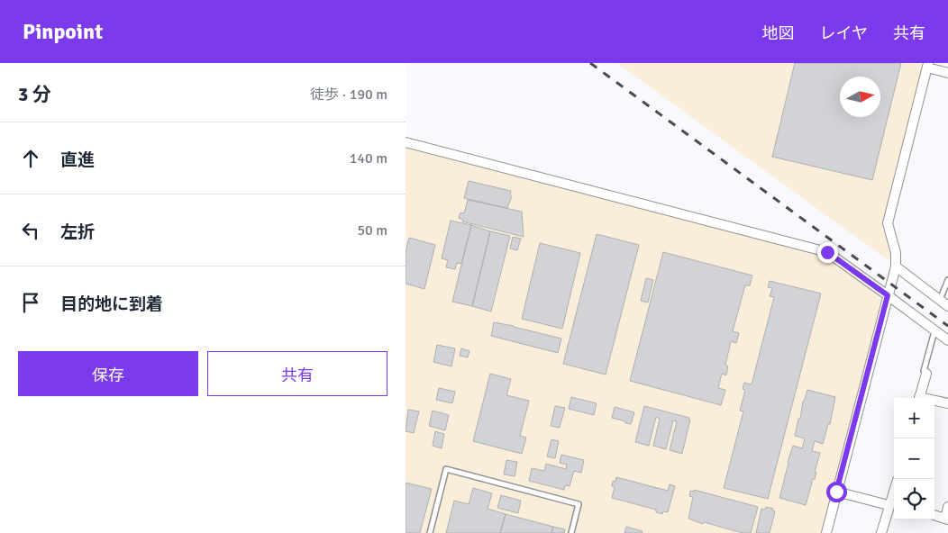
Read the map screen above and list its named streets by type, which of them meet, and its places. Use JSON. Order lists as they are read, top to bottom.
{
  "north": "right",
  "page": {
    "header": "Pinpoint",
    "nav": ["地図", "レイヤ", "共有"],
    "heading": ["3 分", "徒歩 · 190 m"],
    "list": [
      ["直進", "140 m"],
      ["左折", "50 m"],
      "目的地に到着"
    ],
    "buttons": ["保存", "共有"],
    "map_buttons": ["+", "−"]
  }
}
